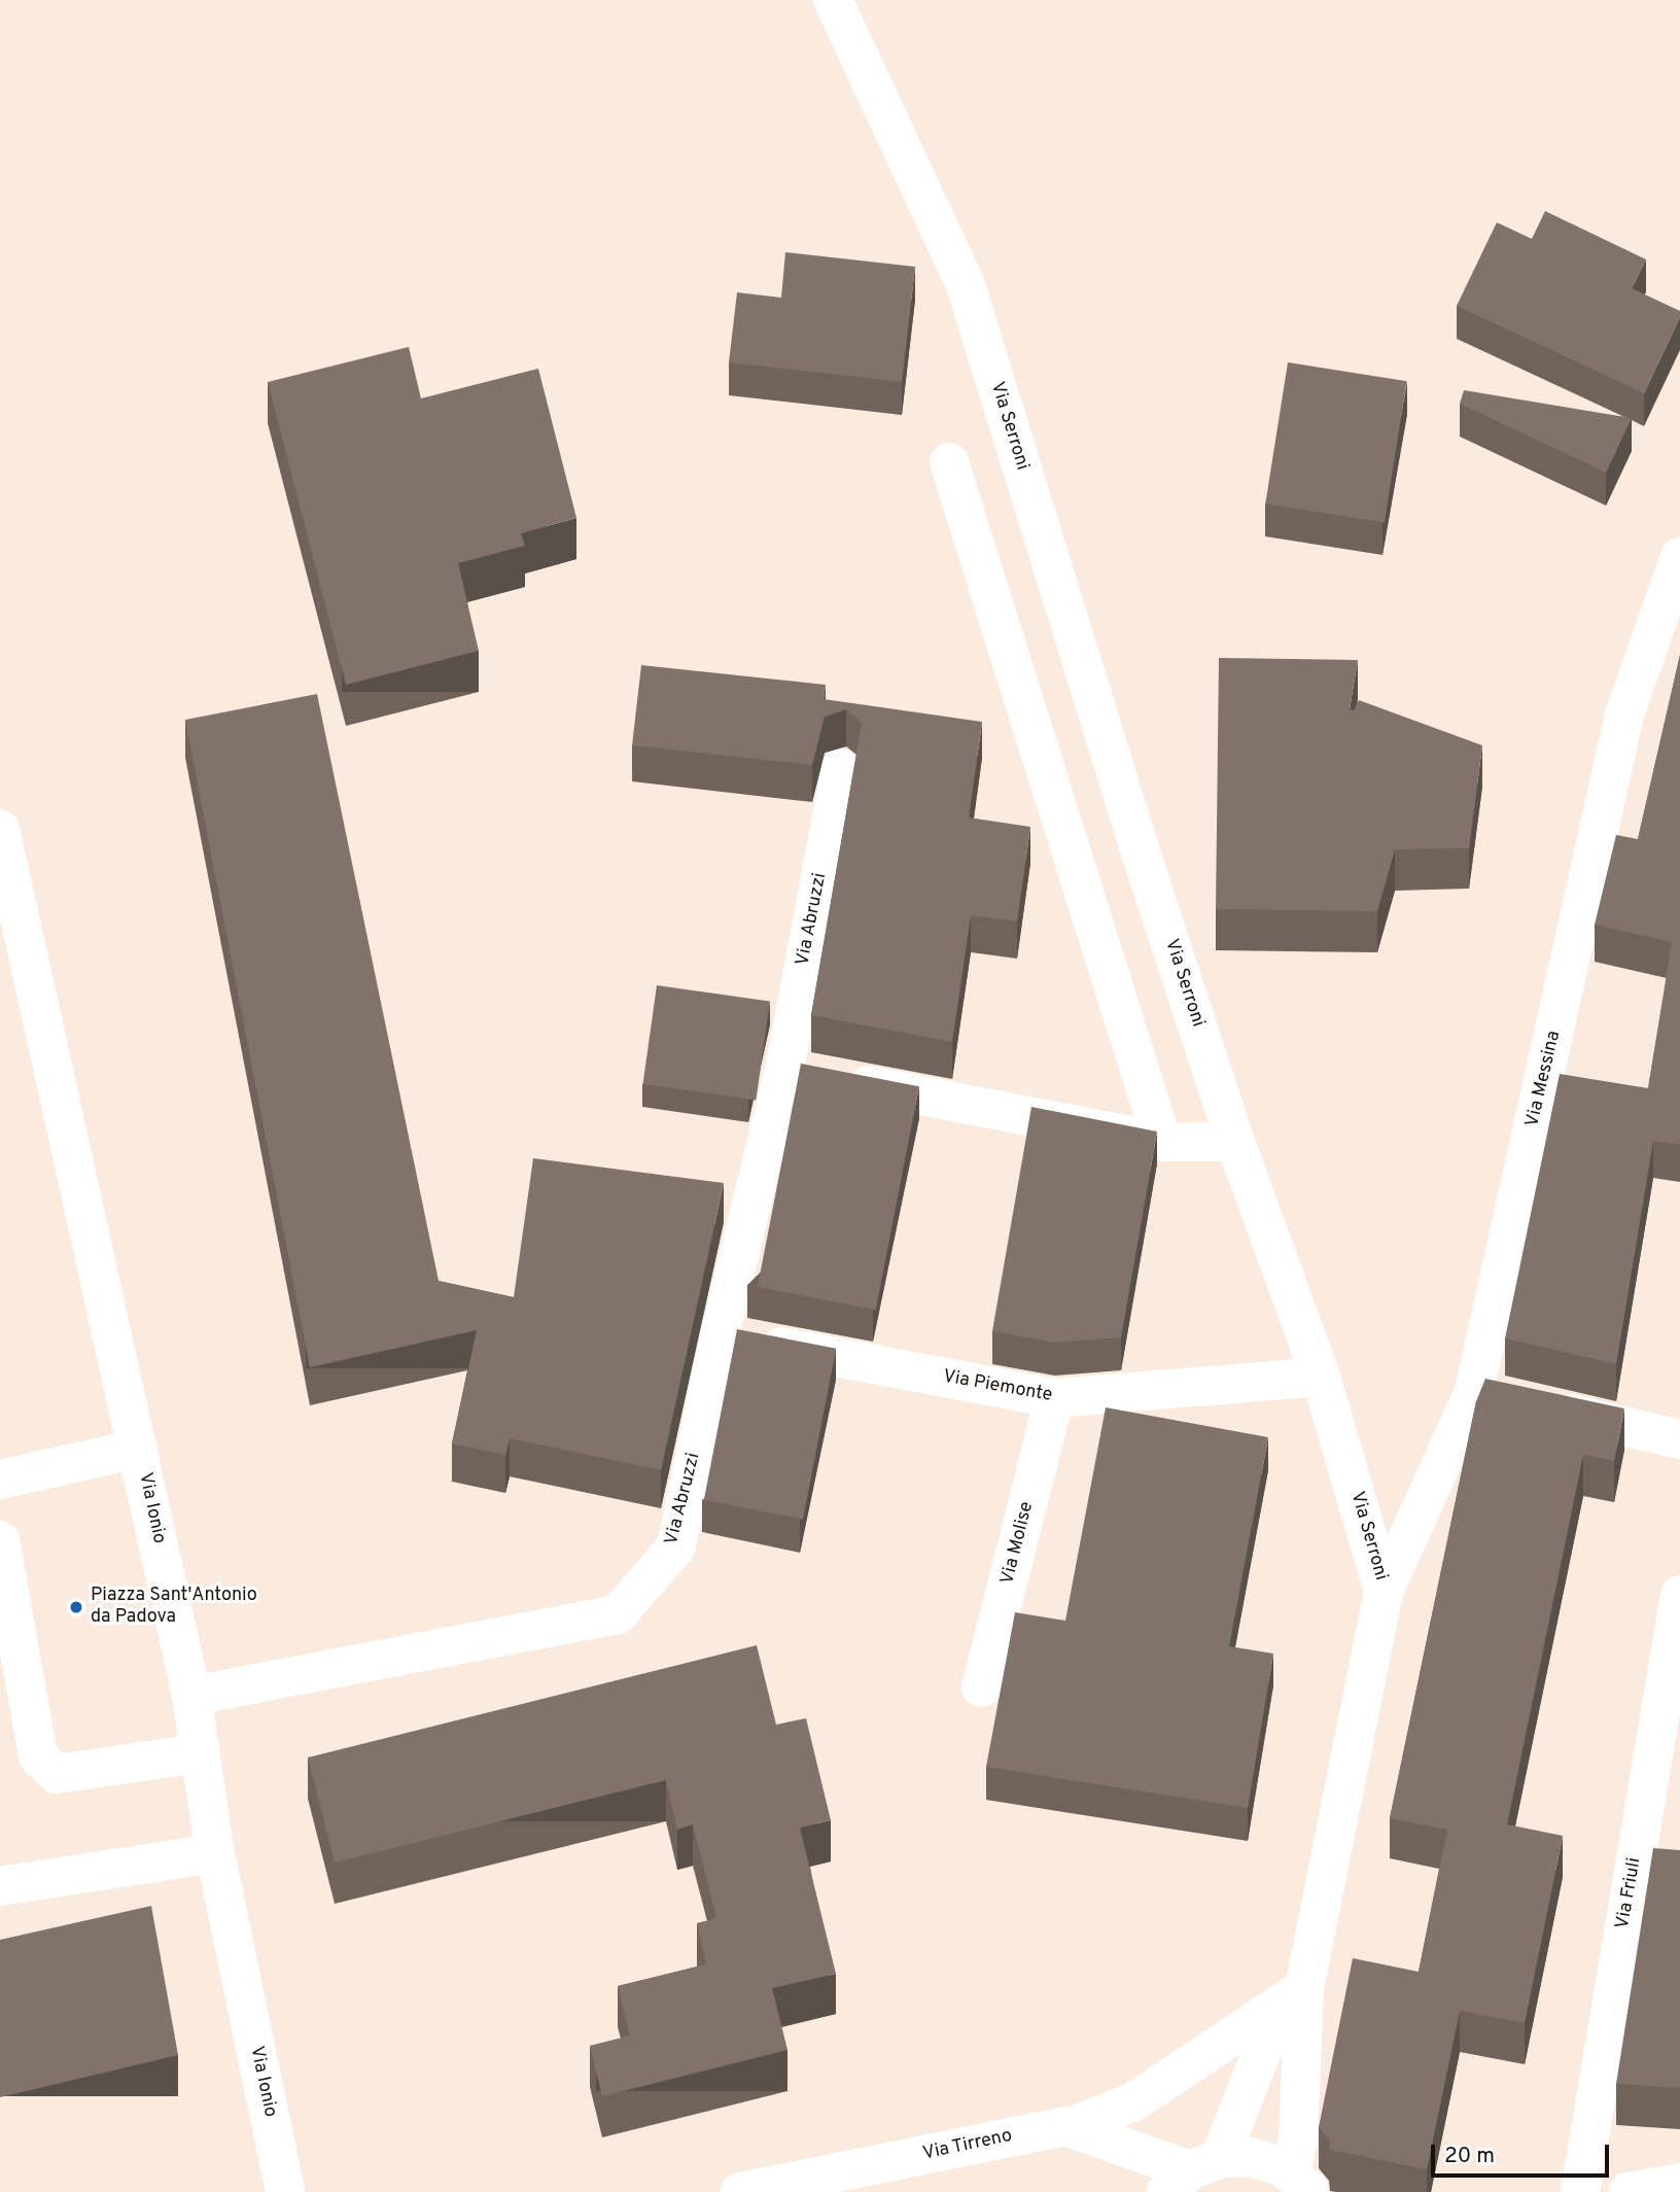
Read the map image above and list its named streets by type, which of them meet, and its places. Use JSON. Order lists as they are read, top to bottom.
{
  "streets": {
    "street": [
      "Via Serroni",
      "Via Abruzzi",
      "Via Messina",
      "Via Piemonte",
      "Via Ionio",
      "Via Molise",
      "Via Friuli",
      "Via Tirreno"
    ]
  },
  "crossings": [
    ["Via Serroni", "Via Messina"],
    ["Via Serroni", "Via Piemonte"],
    ["Via Serroni", "Via Tirreno"],
    ["Via Abruzzi", "Via Piemonte"],
    ["Via Abruzzi", "Via Ionio"],
    ["Via Piemonte", "Via Molise"]
  ],
  "places": ["Piazza Sant'Antonio da Padova"],
  "scale_bar": "20 m"
}
